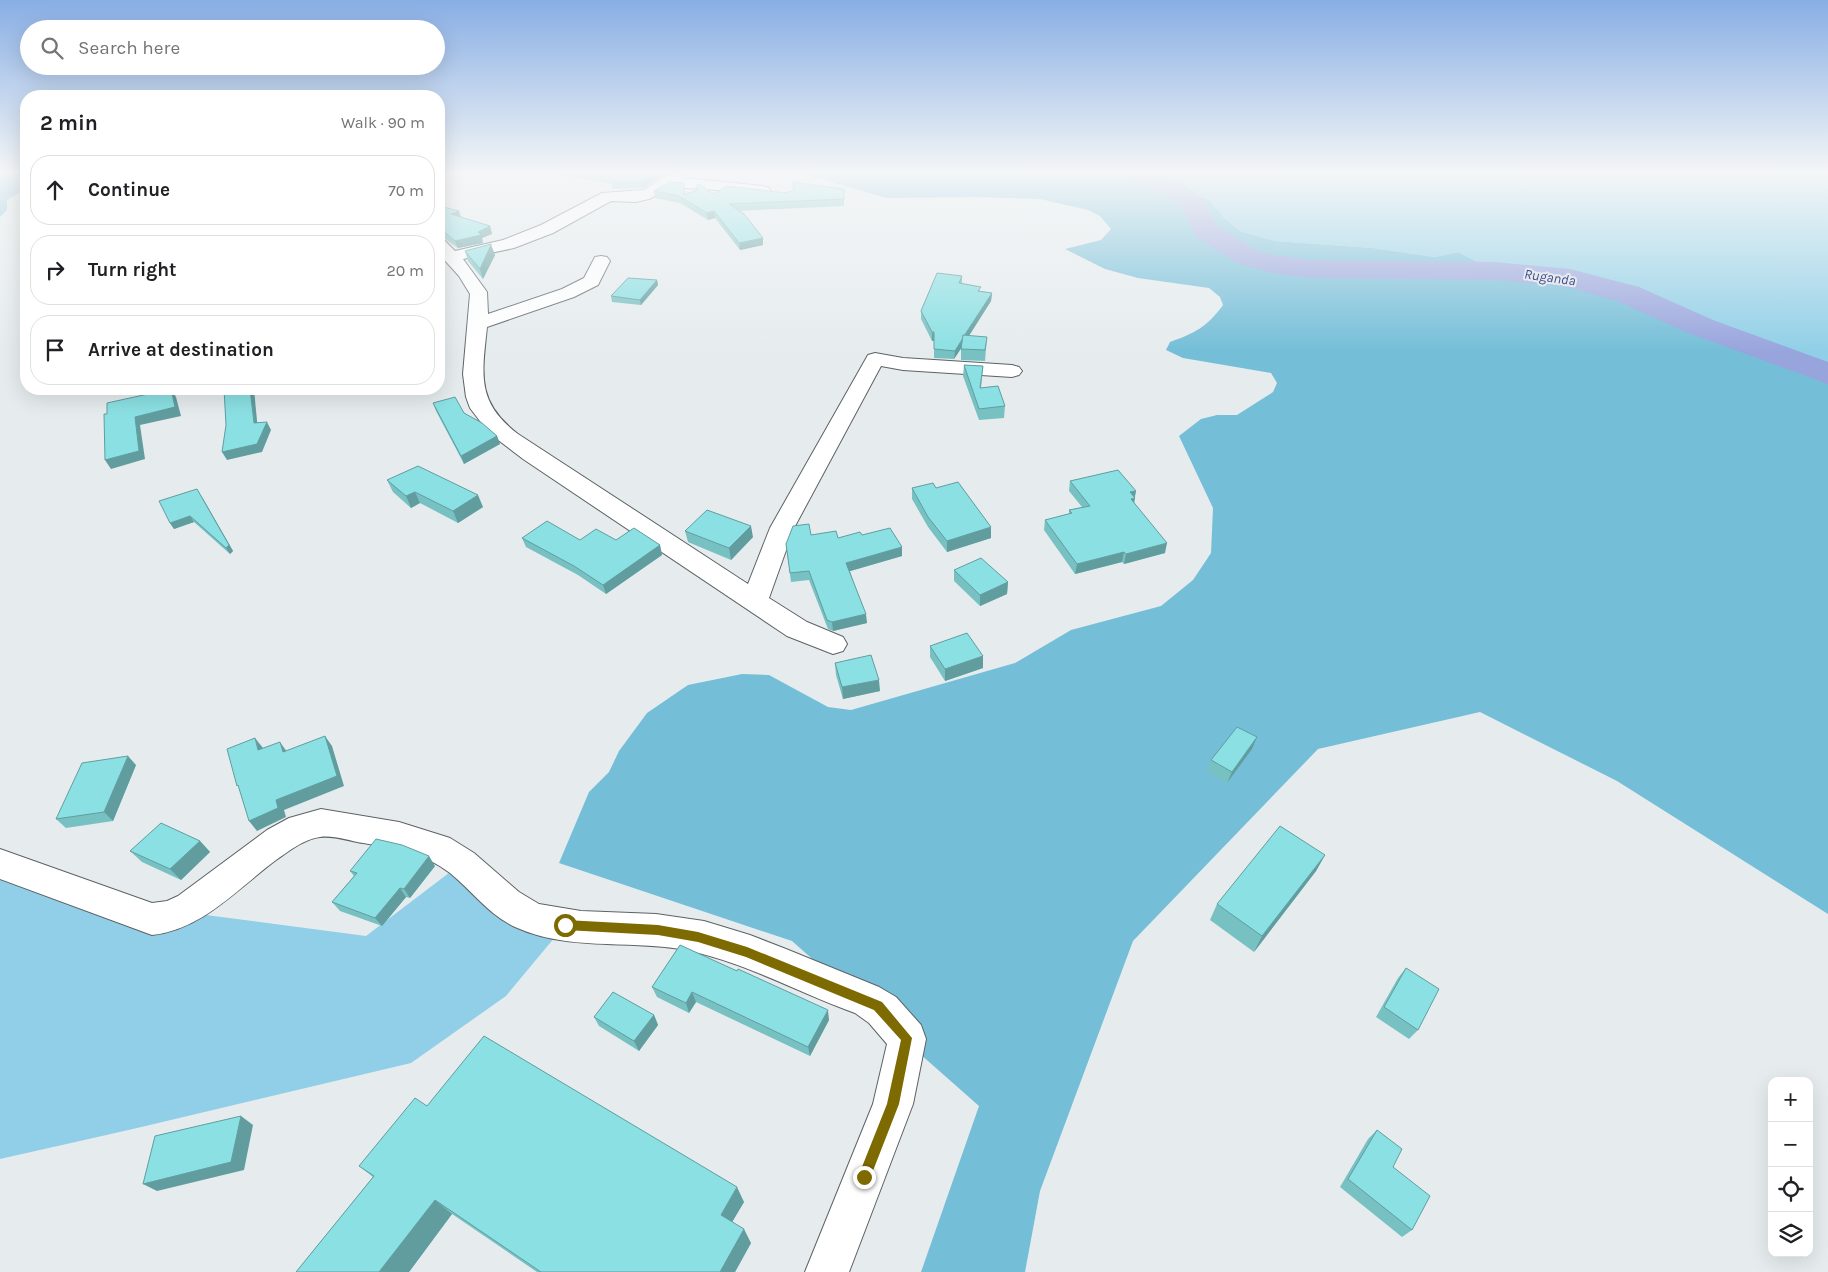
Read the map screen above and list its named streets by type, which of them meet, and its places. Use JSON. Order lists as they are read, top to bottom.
{
  "water": ["Ruganda"],
  "page": {
    "search": "Search here",
    "heading": ["2 min", "Walk · 90 m"],
    "list": [
      ["Continue", "70 m"],
      ["Turn right", "20 m"],
      "Arrive at destination"
    ],
    "map_buttons": ["+", "−"]
  }
}
